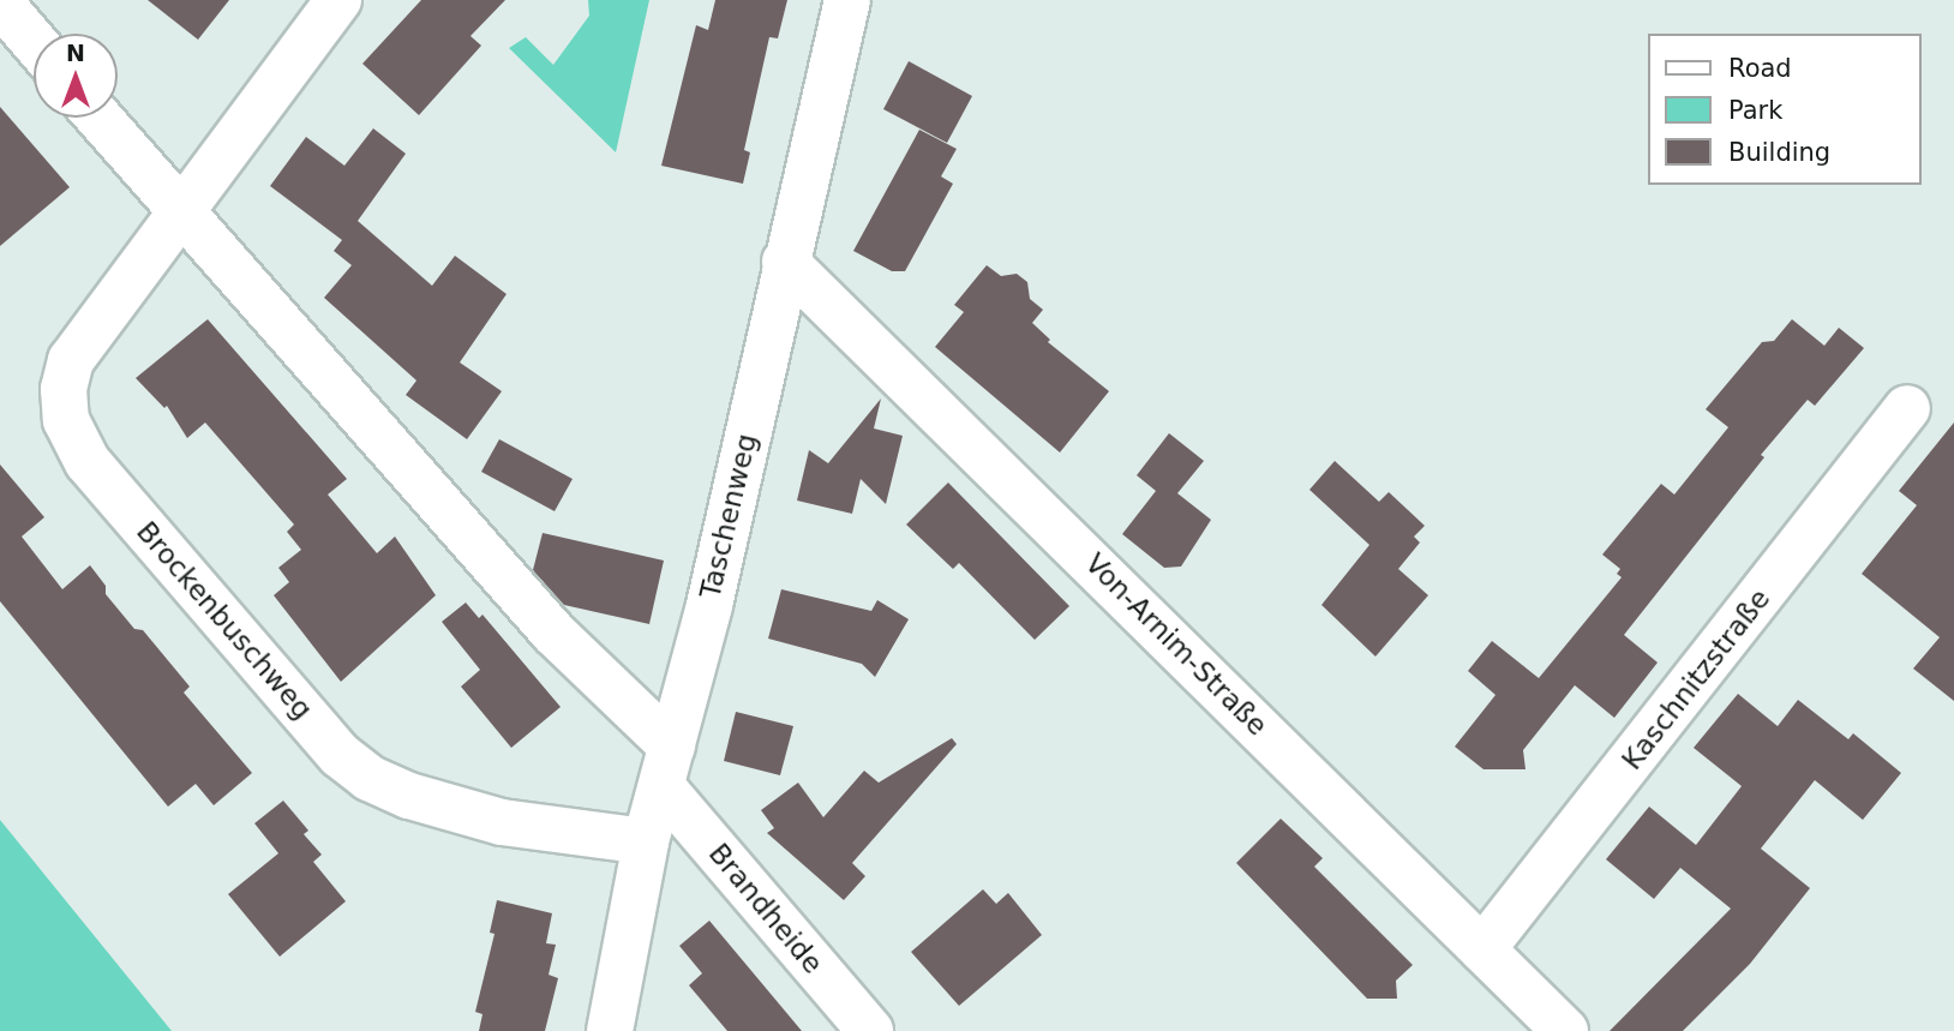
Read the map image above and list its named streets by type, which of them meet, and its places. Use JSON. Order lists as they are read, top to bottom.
{
  "streets": {
    "street": [
      "Taschenweg",
      "Brockenbuschweg",
      "Von-Arnim-Straße",
      "Kaschnitzstraße",
      "Brandheide"
    ]
  },
  "crossings": [
    ["Taschenweg", "Brockenbuschweg"],
    ["Taschenweg", "Von-Arnim-Straße"],
    ["Taschenweg", "Brandheide"],
    ["Von-Arnim-Straße", "Kaschnitzstraße"]
  ],
  "legend": ["Road", "Park", "Building"],
  "north": "top"
}
